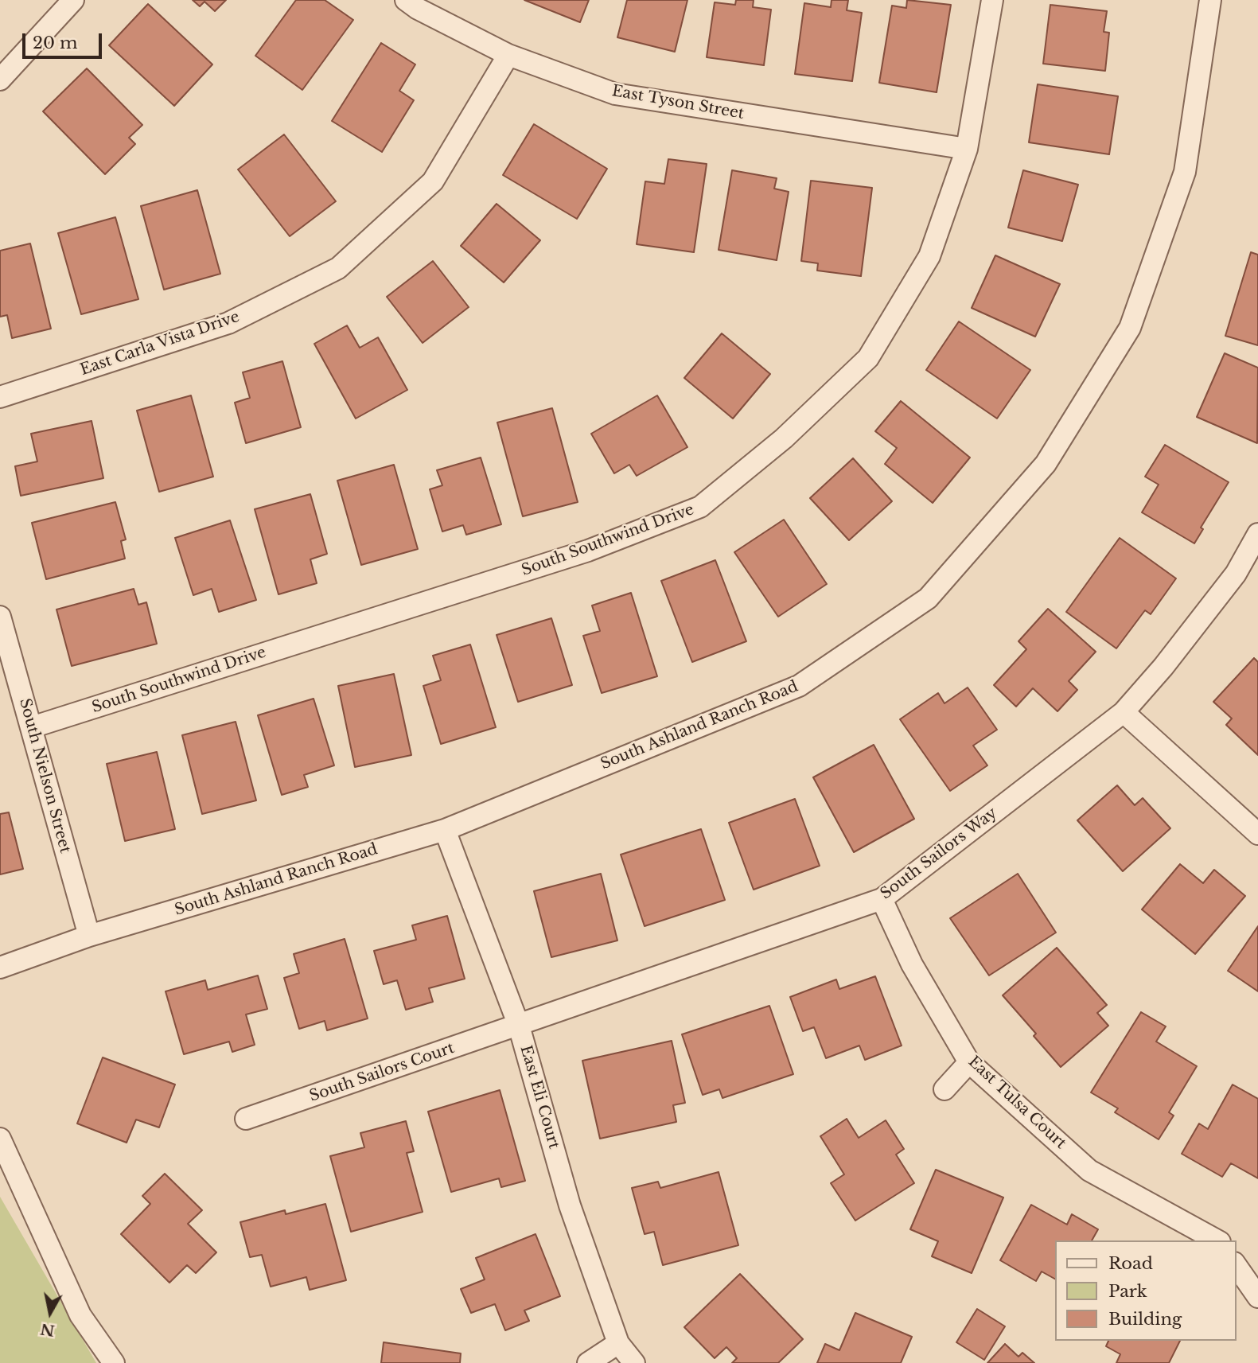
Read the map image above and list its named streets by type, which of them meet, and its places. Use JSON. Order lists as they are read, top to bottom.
{
  "streets": {
    "street": [
      "East Tyson Street",
      "East Carla Vista Drive",
      "South Southwind Drive",
      "South Ashland Ranch Road",
      "South Nielson Street",
      "South Sailors Way",
      "South Sailors Court",
      "East Eli Court",
      "East Tulsa Court"
    ]
  },
  "crossings": [
    ["East Tyson Street", "East Carla Vista Drive"],
    ["East Tyson Street", "South Southwind Drive"],
    ["South Southwind Drive", "South Nielson Street"],
    ["South Ashland Ranch Road", "South Nielson Street"],
    ["South Ashland Ranch Road", "East Eli Court"],
    ["South Sailors Way", "South Sailors Court"],
    ["South Sailors Way", "East Eli Court"],
    ["South Sailors Way", "East Tulsa Court"],
    ["South Sailors Court", "East Eli Court"]
  ],
  "legend": ["Road", "Park", "Building"],
  "scale_bar": "20 m",
  "north": "bottom"
}
